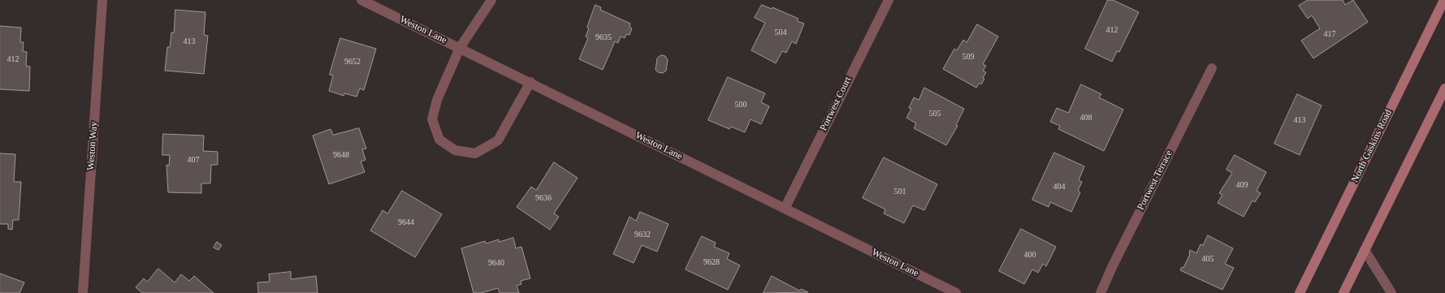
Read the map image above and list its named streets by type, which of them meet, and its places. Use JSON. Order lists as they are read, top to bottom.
{
  "streets": {
    "main road": ["North Gaskins Road"],
    "street": [
      "Weston Lane",
      "Portwest Court",
      "Weston Way",
      "Portwest Terrace"
    ]
  },
  "crossings": [
    ["Weston Lane", "Portwest Court"]
  ],
  "house_numbers": [
    "412",
    "504",
    "417",
    "9635",
    "413",
    "509",
    "412",
    "9652",
    "500",
    "505",
    "408",
    "413",
    "9648",
    "407",
    "409",
    "404",
    "501",
    "9636",
    "9644",
    "9632",
    "400",
    "405",
    "9628",
    "9640"
  ]
}
